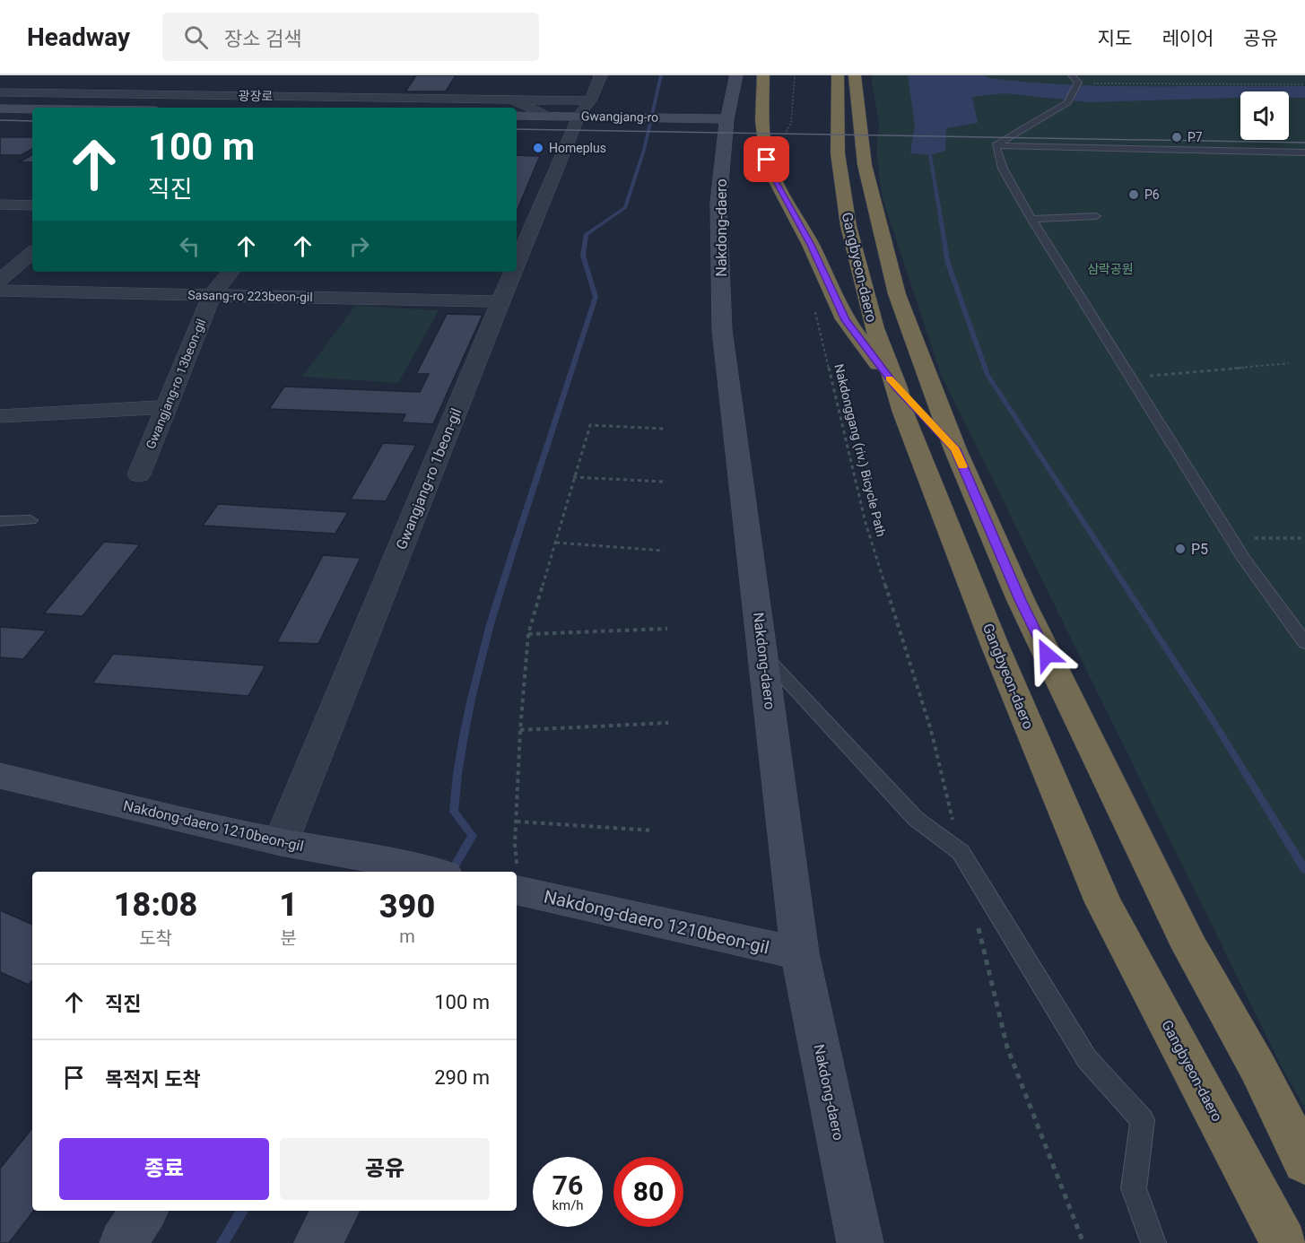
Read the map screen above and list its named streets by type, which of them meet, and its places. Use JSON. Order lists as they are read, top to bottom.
{
  "streets": {
    "highway": ["Gangbyeon-daero"],
    "main road": ["Gwangjang-ro", "Nakdong-daero", "Nakdong-daero 1210beon-gil"],
    "street": [
      "광장로",
      "Sasang-ro 223beon-gil",
      "Gwangjang-ro 13beon-gil",
      "Gwangjang-ro 1beon-gil"
    ],
    "path": ["Nakdonggang (riv.) Bicycle Path"]
  },
  "crossings": [
    ["광장로", "Gwangjang-ro"],
    ["광장로", "Gwangjang-ro 1beon-gil"],
    ["Gwangjang-ro", "Nakdong-daero"],
    ["Gwangjang-ro", "Gwangjang-ro 1beon-gil"],
    ["Nakdong-daero", "Nakdong-daero 1210beon-gil"],
    ["Sasang-ro 223beon-gil", "Gwangjang-ro 13beon-gil"],
    ["Sasang-ro 223beon-gil", "Gwangjang-ro 1beon-gil"],
    ["Gwangjang-ro 1beon-gil", "Nakdong-daero 1210beon-gil"]
  ],
  "parks": ["삼락공원"],
  "places": [
    "P7",
    "Homeplus",
    "P6",
    "P5"
  ],
  "page": {
    "header": "Headway",
    "search": "장소 검색",
    "nav": ["지도", "레이어", "공유"],
    "turn": ["100 m", "직진"],
    "eta": [
      "18:08",
      "도착",
      "1",
      "분",
      "390",
      "m"
    ],
    "list": [
      {
        "name": "직진",
        "value": "100 m"
      },
      {
        "name": "목적지 도착",
        "value": "290 m"
      }
    ],
    "buttons": ["종료", "공유"],
    "speed": "76 km/h",
    "limit": "80"
  }
}
